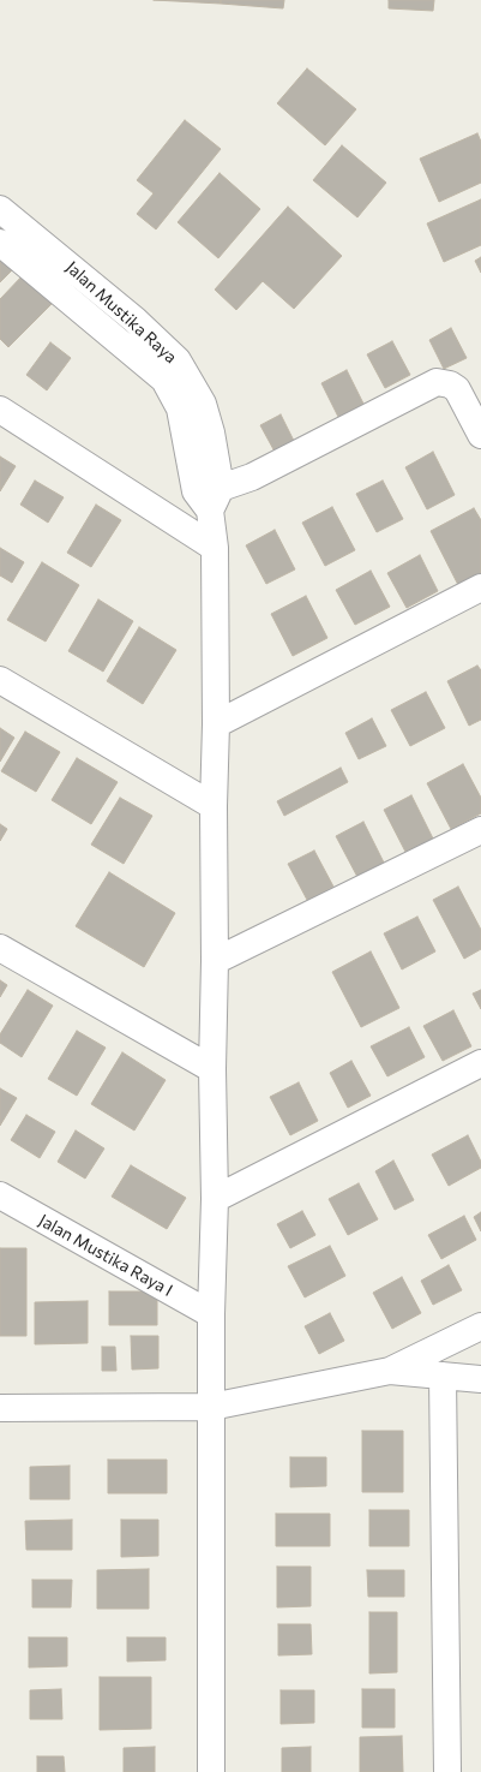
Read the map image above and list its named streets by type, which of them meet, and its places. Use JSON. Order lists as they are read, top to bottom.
{
  "streets": {
    "street": ["Jalan Mustika Raya", "Jalan Mustika Raya I"]
  }
}
